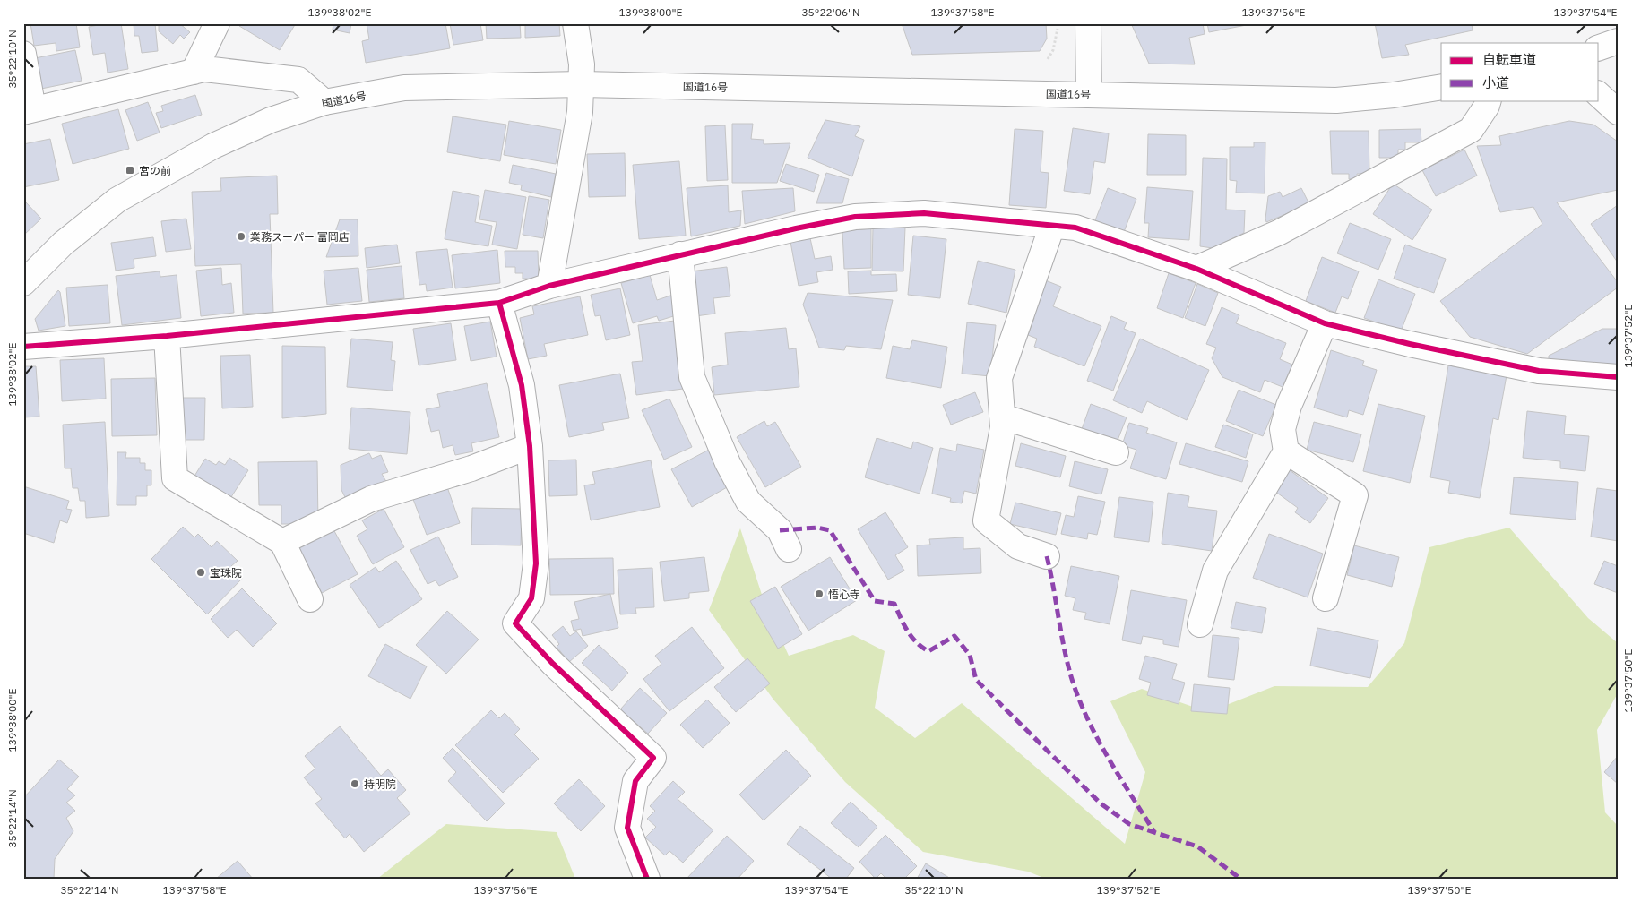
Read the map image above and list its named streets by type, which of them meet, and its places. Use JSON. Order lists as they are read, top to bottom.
{
  "streets": {
    "main road": ["国道16号"]
  },
  "places": {
    "transit": ["宮の前"],
    "other": [
      "業務スーパー 富岡店",
      "宝珠院",
      "悟心寺",
      "持明院"
    ]
  },
  "legend": ["自転車道", "小道"],
  "coordinates": [
    "139°38'02\"E",
    "139°38'00\"E",
    "35°22'06\"N",
    "139°37'58\"E",
    "139°37'56\"E",
    "139°37'54\"E",
    "35°22'10\"N",
    "139°37'52\"E",
    "139°37'50\"E",
    "35°22'14\"N"
  ]
}
